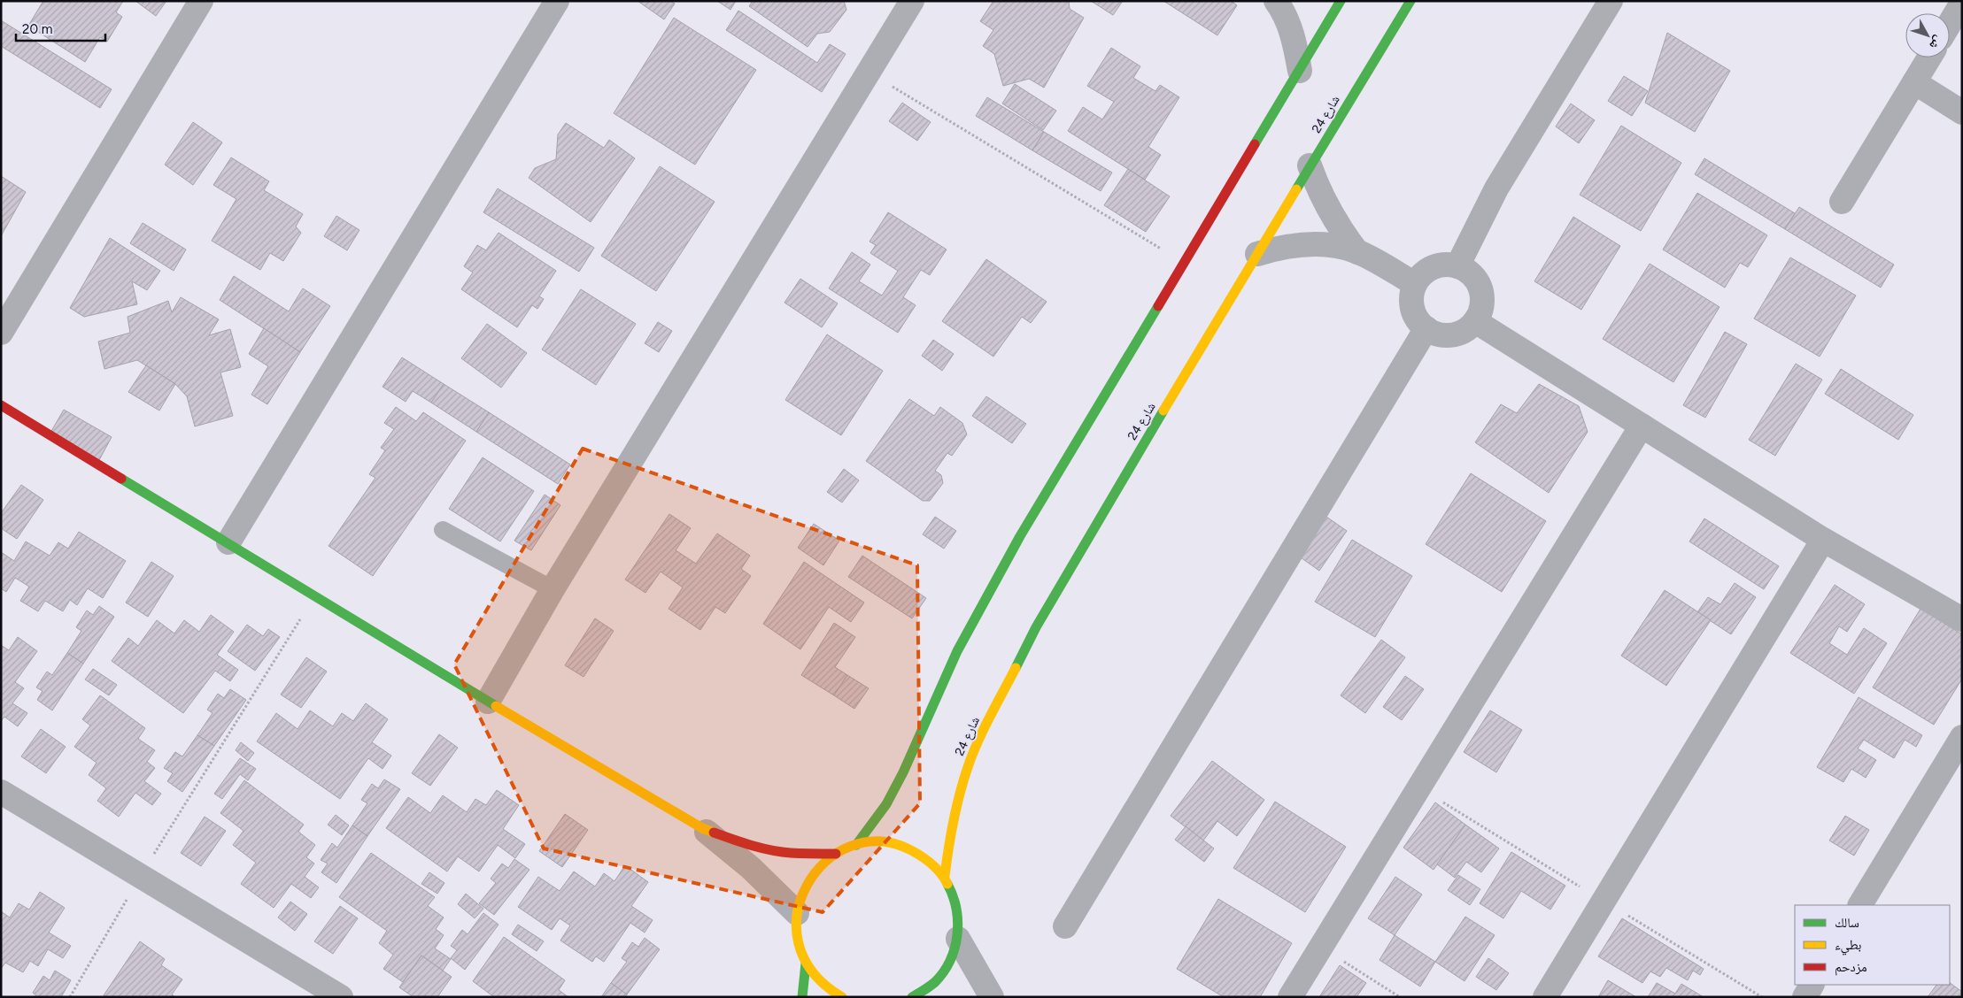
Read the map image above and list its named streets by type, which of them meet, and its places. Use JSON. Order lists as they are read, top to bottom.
{
  "streets": {
    "street": ["شارع 24"]
  },
  "legend": ["سالك", "بطيء", "مزدحم"],
  "scale_bar": "20 m",
  "north": "bottom right"
}
